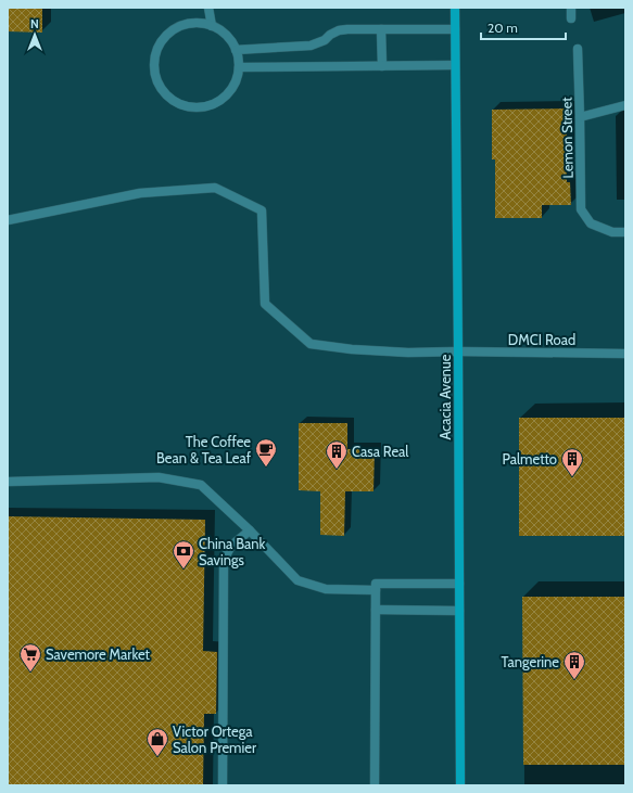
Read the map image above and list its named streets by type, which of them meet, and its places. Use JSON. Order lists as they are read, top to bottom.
{
  "streets": {
    "street": ["Lemon Street", "DMCI Road", "Acacia Avenue"]
  },
  "crossings": [
    ["DMCI Road", "Acacia Avenue"]
  ],
  "places": {
    "cafe": ["The Coffee Bean & Tea Leaf"],
    "building": ["Casa Real", "Palmetto", "Tangerine"],
    "bank": ["China Bank Savings"],
    "supermarket": ["Savemore Market"],
    "shop": ["Victor Ortega Salon Premier"]
  },
  "scale_bar": "20 m",
  "north": "top"
}
